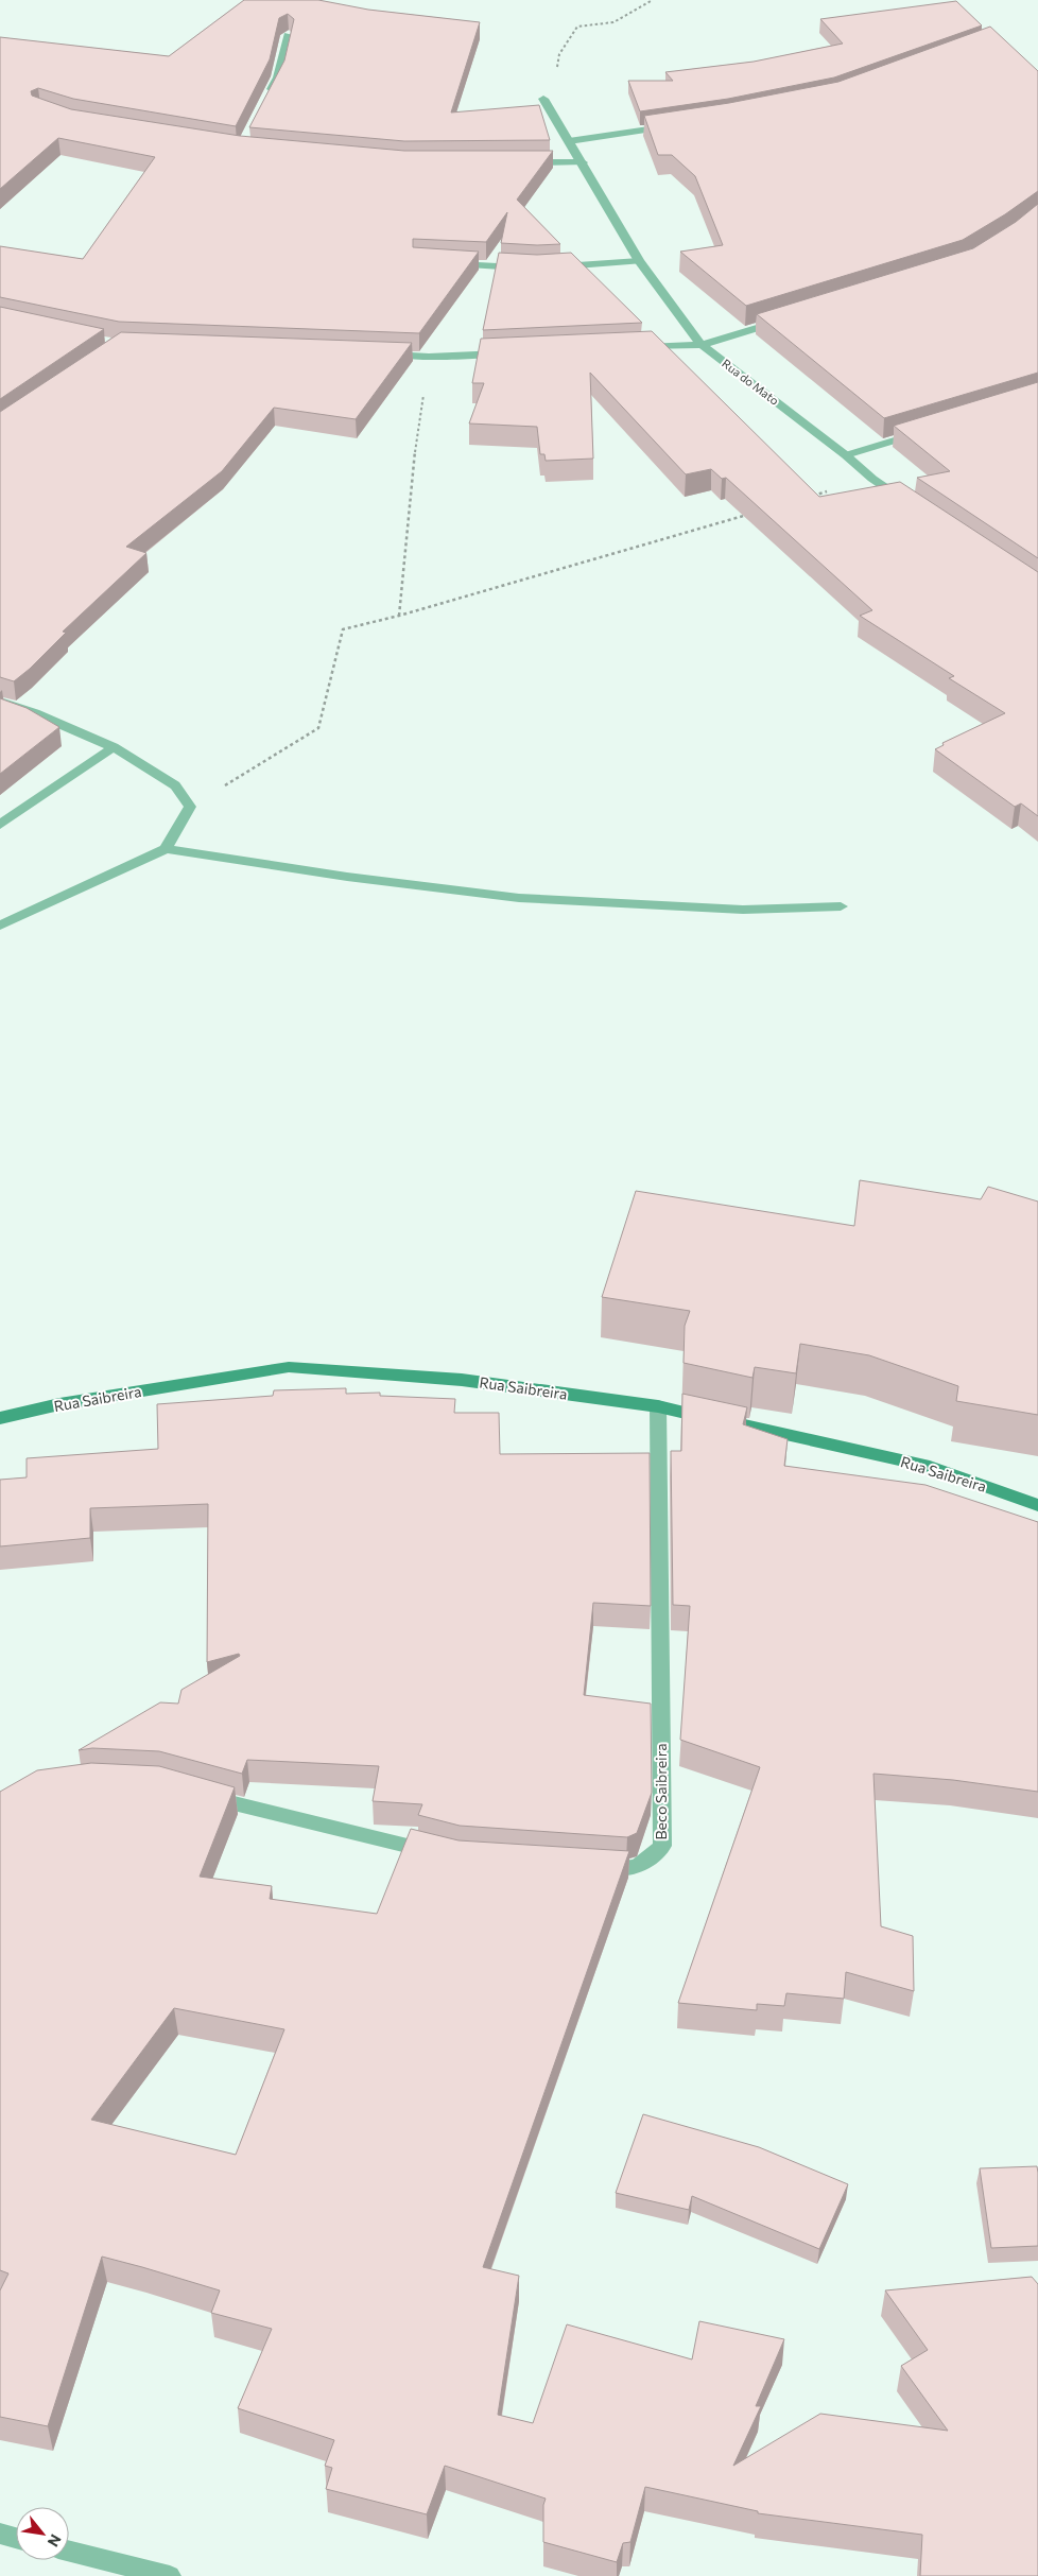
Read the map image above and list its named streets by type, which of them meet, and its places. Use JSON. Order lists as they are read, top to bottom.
{
  "streets": {
    "street": ["Rua do Mato", "Rua Saibreira", "Beco Saibreira"]
  },
  "crossings": [
    ["Rua Saibreira", "Beco Saibreira"]
  ],
  "north": "bottom right"
}
